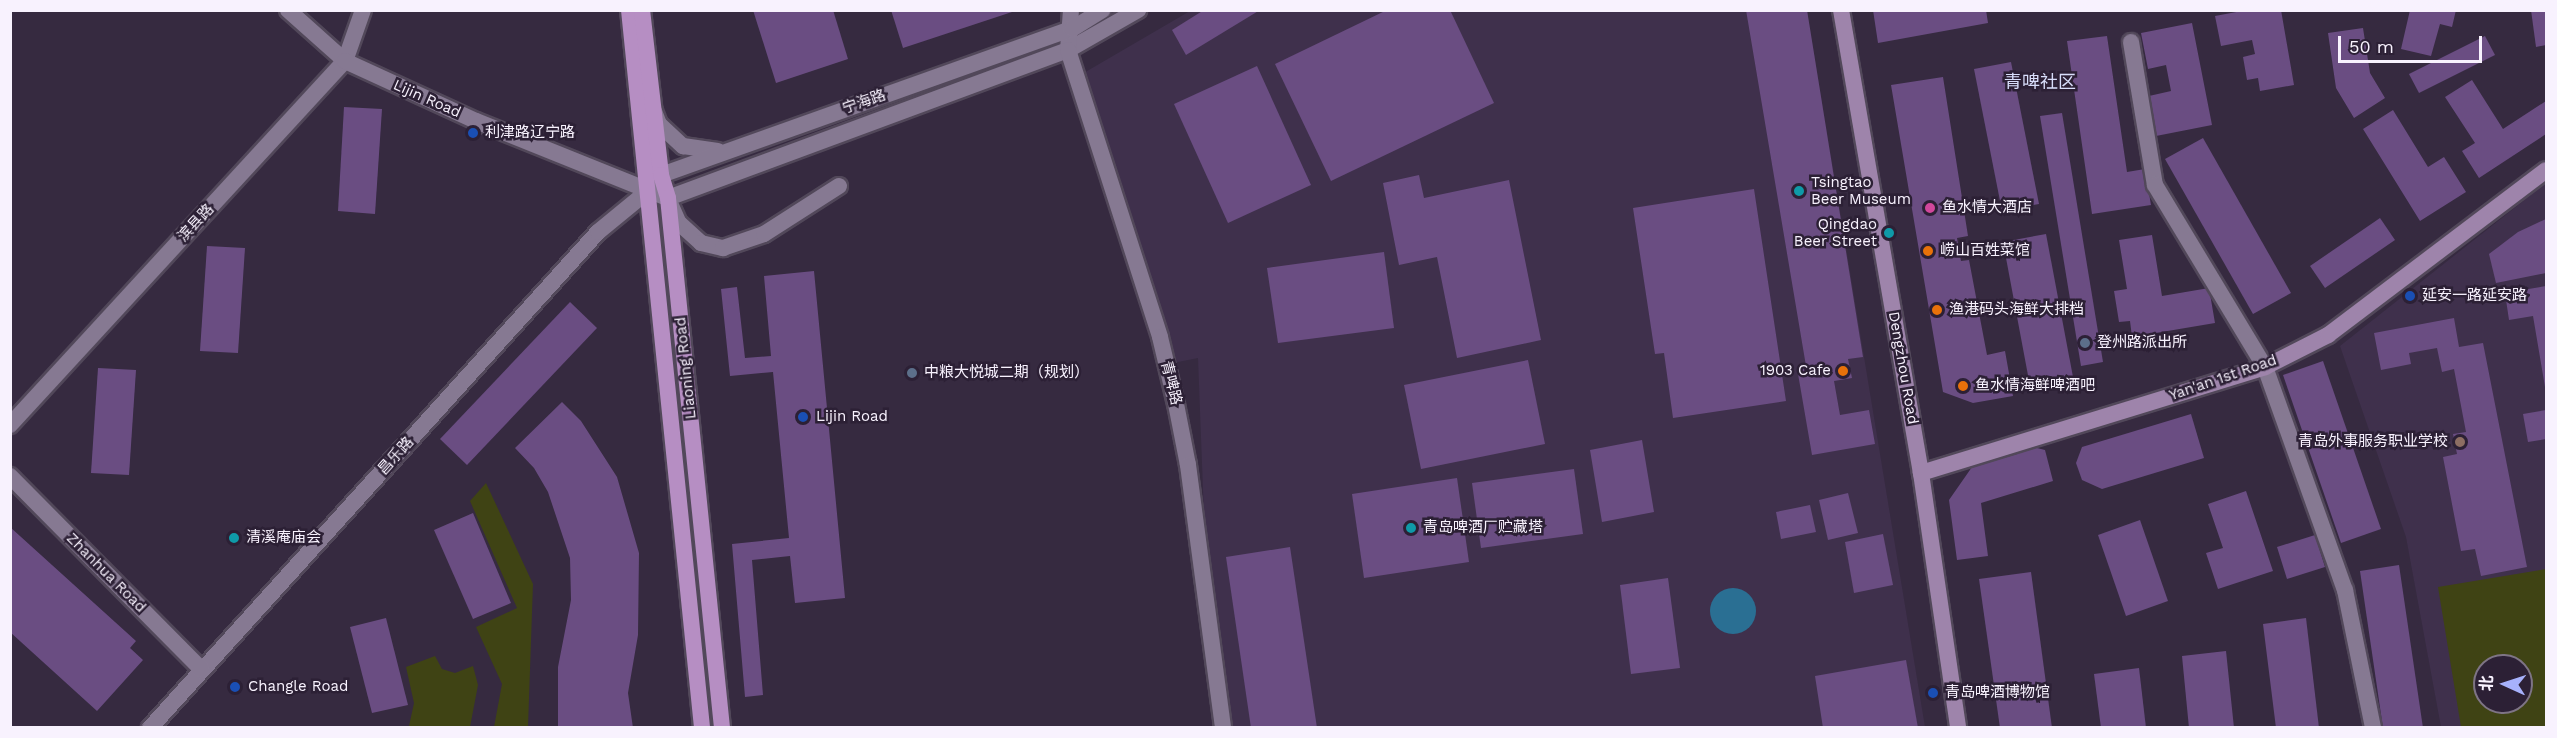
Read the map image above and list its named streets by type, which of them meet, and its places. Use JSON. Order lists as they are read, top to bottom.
{
  "streets": {
    "main road": ["Liaoning Road", "Dengzhou Road", "Yan'an 1st Road"],
    "street": [
      "Lijin Road",
      "宁海路",
      "滨县路",
      "青啤路",
      "昌乐路",
      "Zhanhua Road"
    ]
  },
  "crossings": [
    ["Lijin Road", "宁海路"],
    ["Lijin Road", "滨县路"],
    ["Lijin Road", "Liaoning Road"],
    ["Lijin Road", "昌乐路"],
    ["宁海路", "Liaoning Road"],
    ["宁海路", "青啤路"],
    ["宁海路", "昌乐路"],
    ["Liaoning Road", "昌乐路"],
    ["Dengzhou Road", "Yan'an 1st Road"],
    ["昌乐路", "Zhanhua Road"]
  ],
  "districts": ["青啤社区"],
  "places": [
    "利津路辽宁路",
    "Tsingtao Beer Museum",
    "鱼水情大酒店",
    "Qingdao Beer Street",
    "崂山百姓菜馆",
    "延安一路延安路",
    "渔港码头海鲜大排档",
    "登州路派出所",
    "1903 Cafe",
    "中粮大悦城二期（规划）",
    "鱼水情海鲜啤酒吧",
    "Lijin Road",
    "青岛外事服务职业学校",
    "青岛啤酒厂贮藏塔",
    "清溪庵庙会",
    "Changle Road",
    "青岛啤酒博物馆"
  ],
  "scale_bar": "50 m",
  "north": "left"
}
